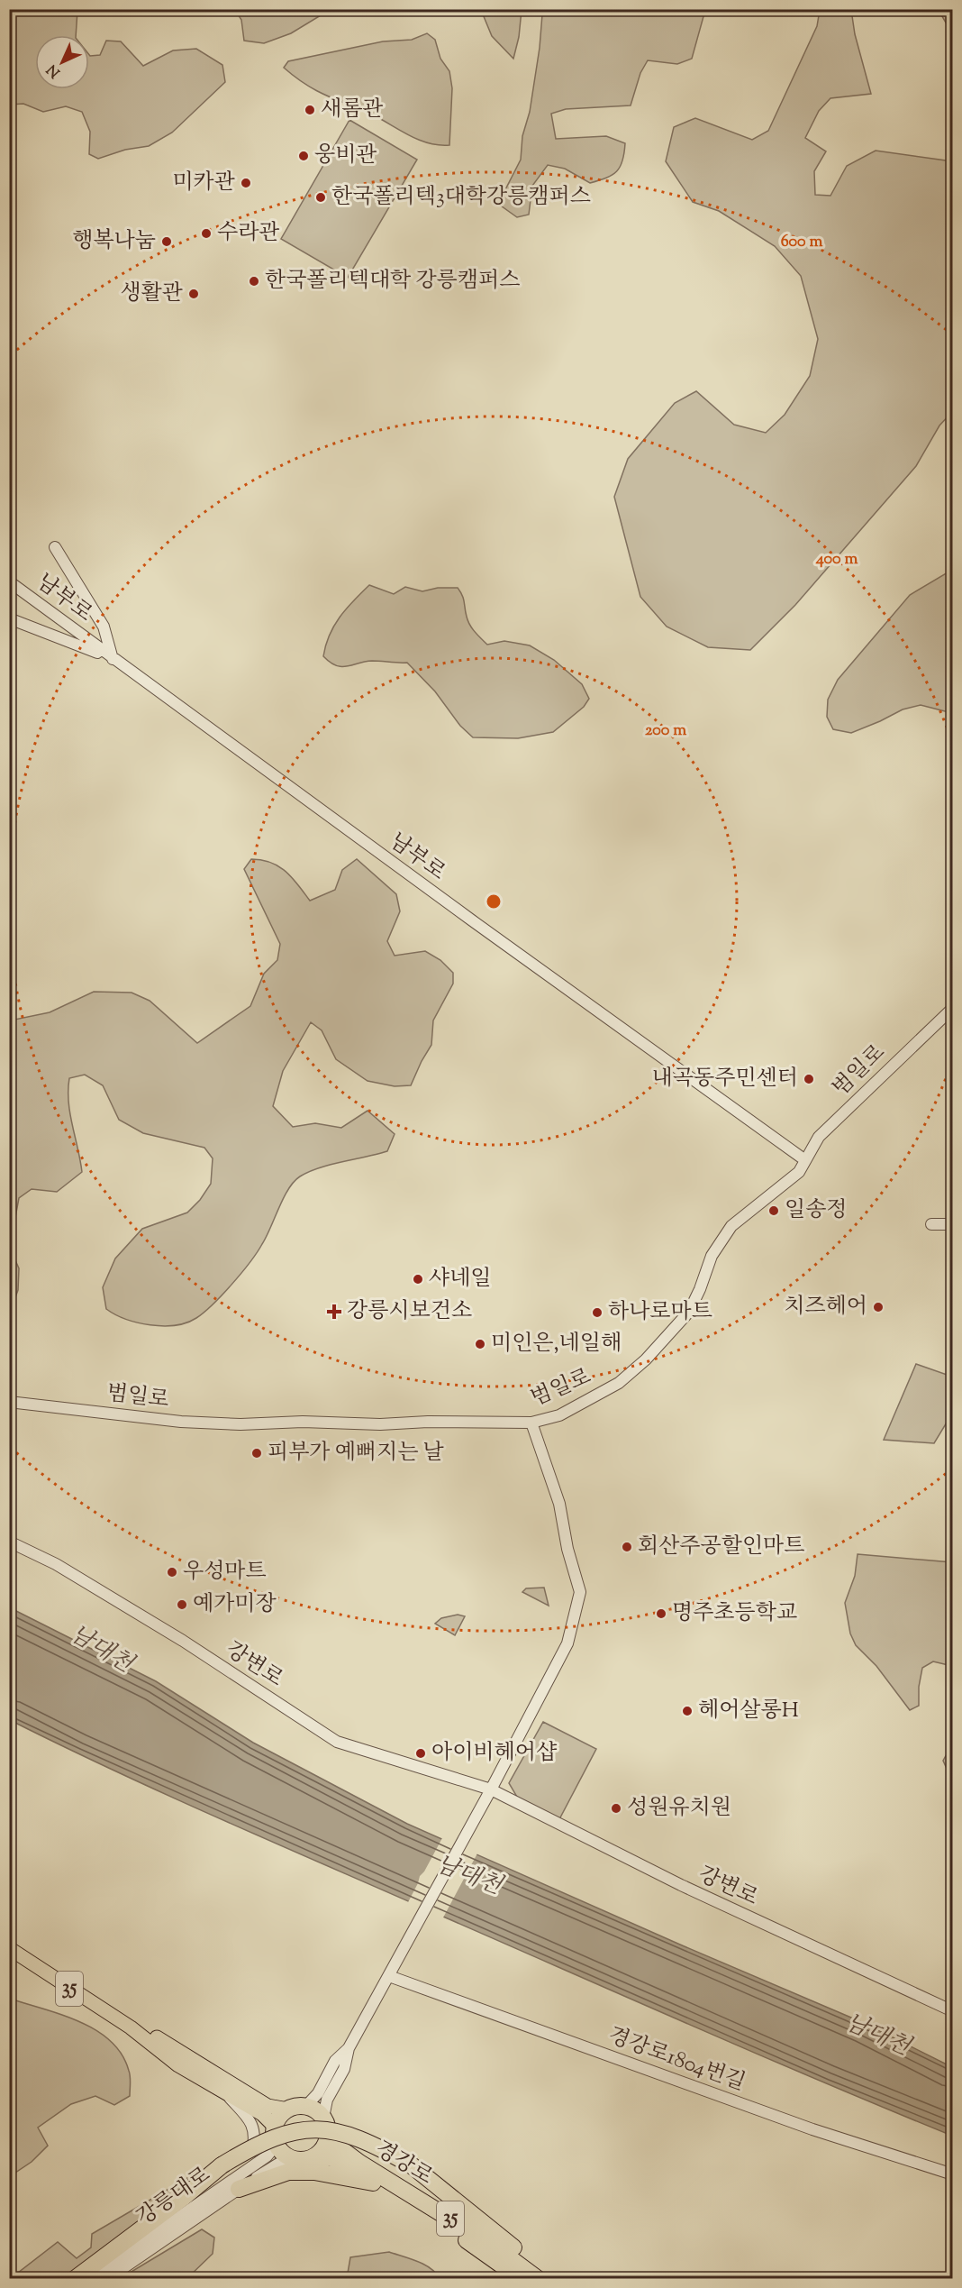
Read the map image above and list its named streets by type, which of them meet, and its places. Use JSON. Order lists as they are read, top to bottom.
{
  "streets": {
    "highway": ["35", "경강로"],
    "street": [
      "남부로",
      "범일로",
      "강변로",
      "경강로1804번길",
      "강릉대로"
    ]
  },
  "crossings": [
    ["남부로", "범일로"],
    ["35", "경강로"],
    ["35", "강릉대로"],
    ["경강로", "강릉대로"]
  ],
  "water": ["남대천"],
  "places": {
    "other": [
      "새롬관",
      "웅비관",
      "미카관",
      "한국폴리텍3대학강릉캠퍼스",
      "수라관",
      "행복나눔",
      "한국폴리텍대학 강릉캠퍼스",
      "생활관",
      "내곡동주민센터",
      "일송정",
      "샤네일",
      "치즈헤어",
      "하나로마트",
      "미인은,네일해",
      "피부가 예뻐지는 날",
      "회산주공할인마트",
      "우성마트",
      "예가미장",
      "명주초등학교",
      "헤어살롱H",
      "아이비헤어샵",
      "성원유치원"
    ],
    "health": ["강릉시보건소"]
  },
  "north": "bottom left",
  "rings": ["600 m", "400 m", "200 m"]
}
